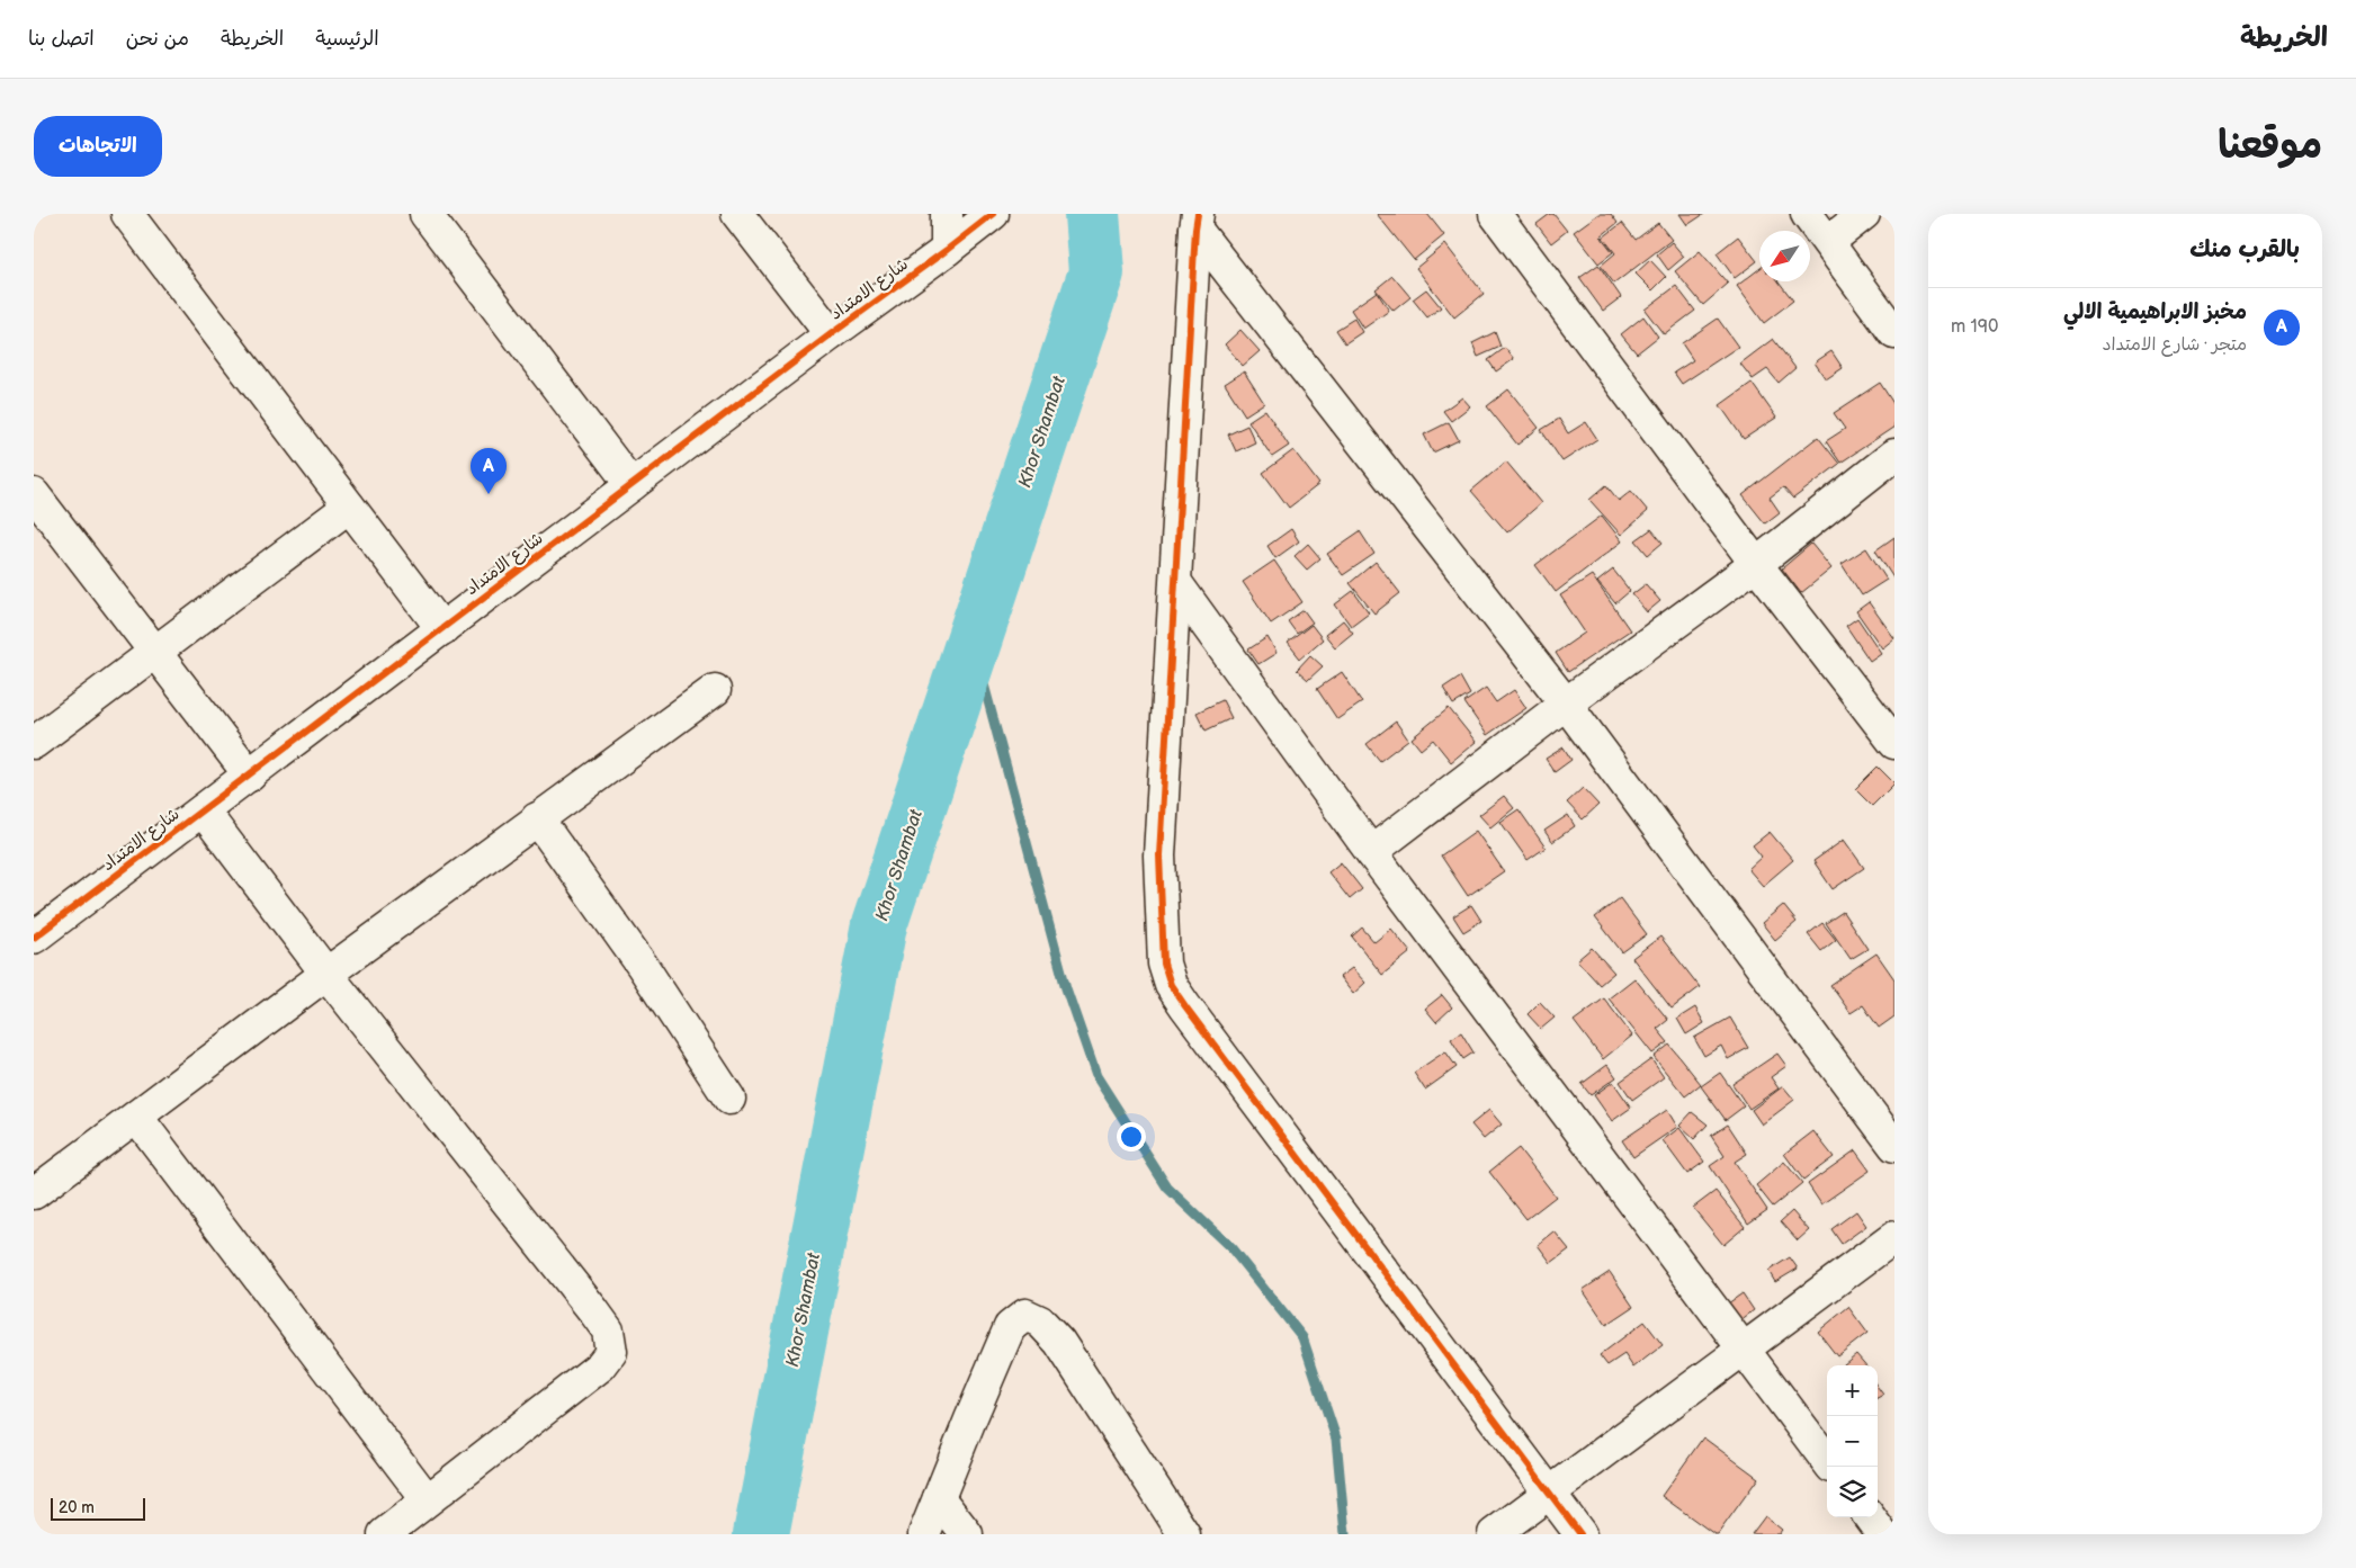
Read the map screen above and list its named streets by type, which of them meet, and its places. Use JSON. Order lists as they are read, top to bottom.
{
  "streets": {
    "street": ["شارع الامتداد"]
  },
  "water": ["Khor Shambat"],
  "scale_bar": "20 m",
  "north": "bottom left",
  "page": {
    "header": "الخريطة",
    "nav": [
      "الرئيسية",
      "الخريطة",
      "من نحن",
      "اتصل بنا"
    ],
    "title": "موقعنا",
    "buttons": "الاتجاهات",
    "heading": "بالقرب منك",
    "list": [
      {
        "mark": "A",
        "name": "مخبز الابراهيمية الالي",
        "note": "متجر · شارع الامتداد",
        "value": "190 m"
      }
    ],
    "pins": "A",
    "map_buttons": ["+", "−"],
    "scale": "20 m"
  }
}
